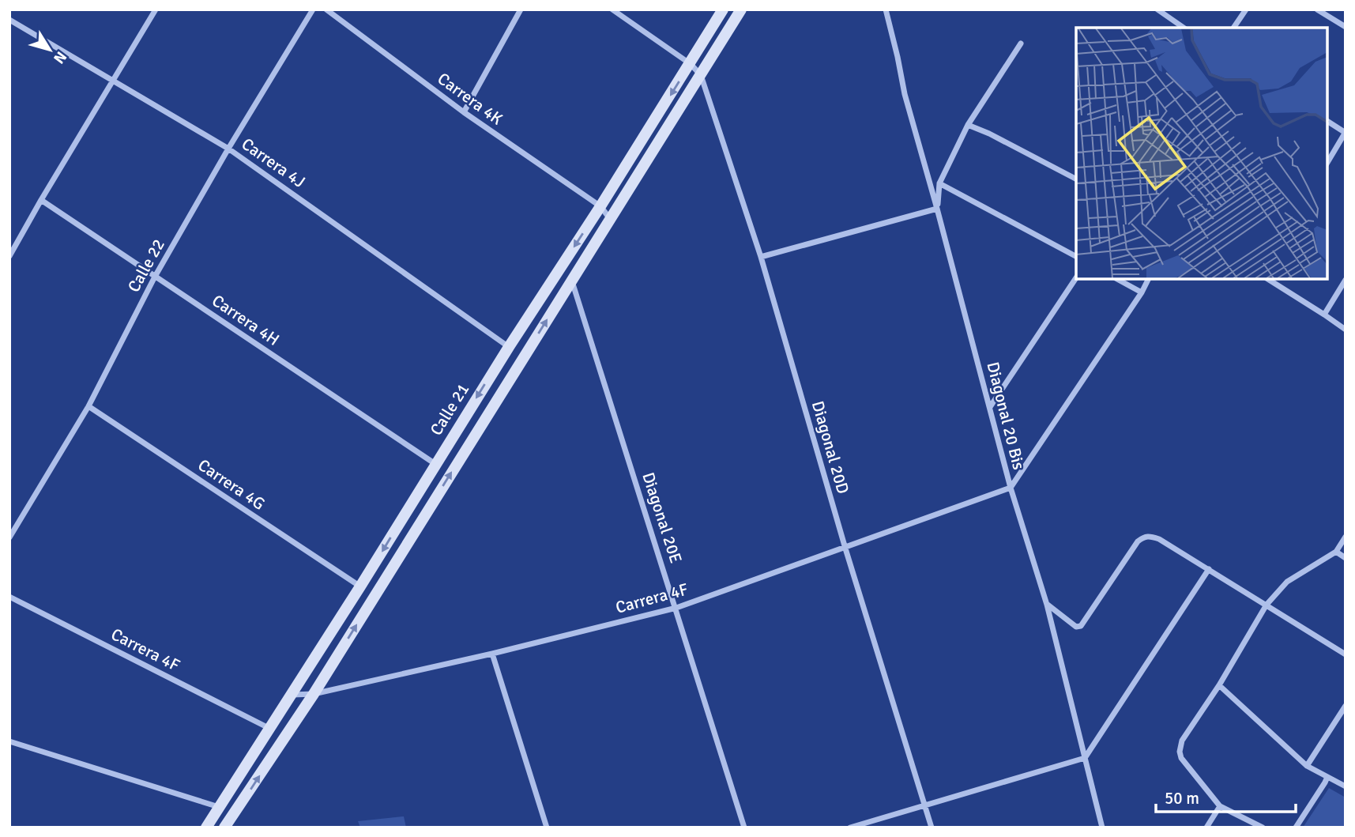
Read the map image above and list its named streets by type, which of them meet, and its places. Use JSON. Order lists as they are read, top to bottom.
{
  "streets": {
    "main road": ["Calle 21"],
    "street": [
      "Carrera 4K",
      "Carrera 4J",
      "Calle 22",
      "Carrera 4H",
      "Diagonal 20 Bis",
      "Diagonal 20D",
      "Carrera 4G",
      "Diagonal 20E",
      "Carrera 4F"
    ]
  },
  "crossings": [
    ["Carrera 4K", "Calle 21"],
    ["Carrera 4J", "Calle 22"],
    ["Carrera 4J", "Calle 21"],
    ["Calle 22", "Carrera 4H"],
    ["Calle 22", "Carrera 4G"],
    ["Carrera 4H", "Calle 21"],
    ["Calle 21", "Carrera 4G"],
    ["Calle 21", "Carrera 4F"],
    ["Diagonal 20 Bis", "Carrera 4F"],
    ["Diagonal 20D", "Carrera 4F"],
    ["Diagonal 20E", "Carrera 4F"]
  ],
  "scale_bar": "50 m",
  "north": "bottom right"
}
